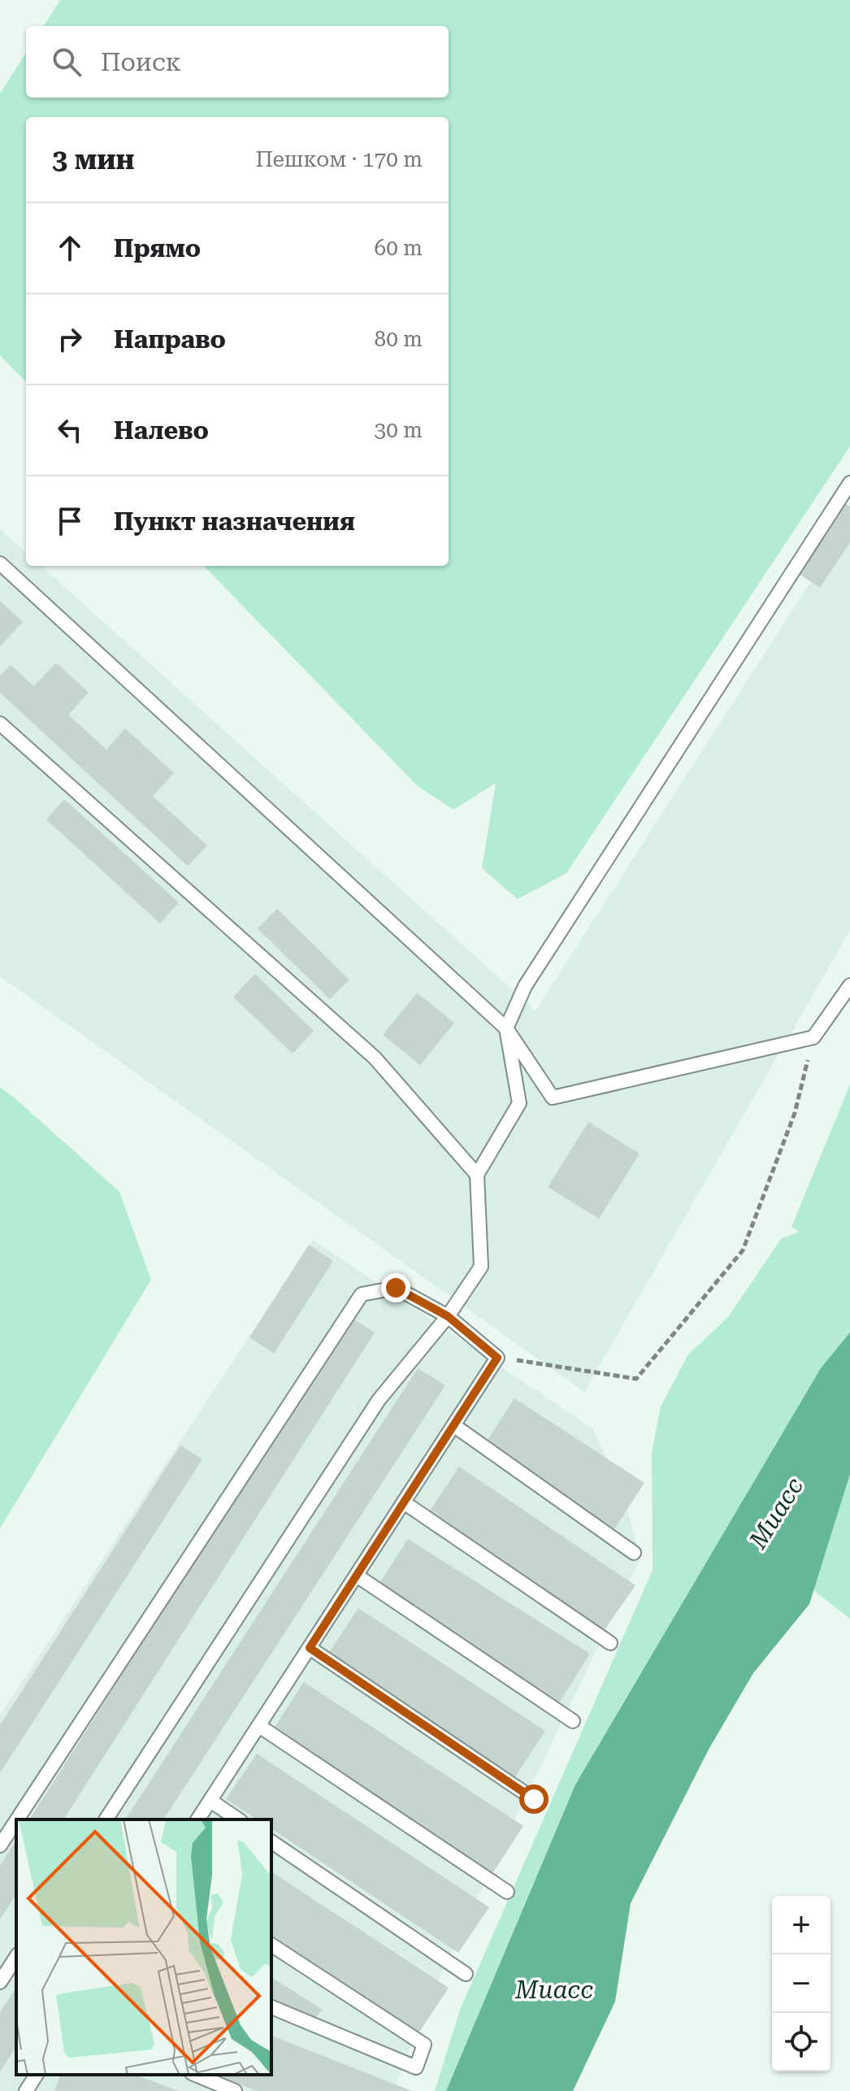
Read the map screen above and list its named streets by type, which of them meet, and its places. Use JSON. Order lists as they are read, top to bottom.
{
  "water": ["Миасс"],
  "page": {
    "search": "Поиск",
    "heading": ["3 мин", "Пешком · 170 m"],
    "list": [
      ["Прямо", "60 m"],
      ["Направо", "80 m"],
      ["Налево", "30 m"],
      "Пункт назначения"
    ],
    "map_buttons": ["+", "−"]
  }
}
